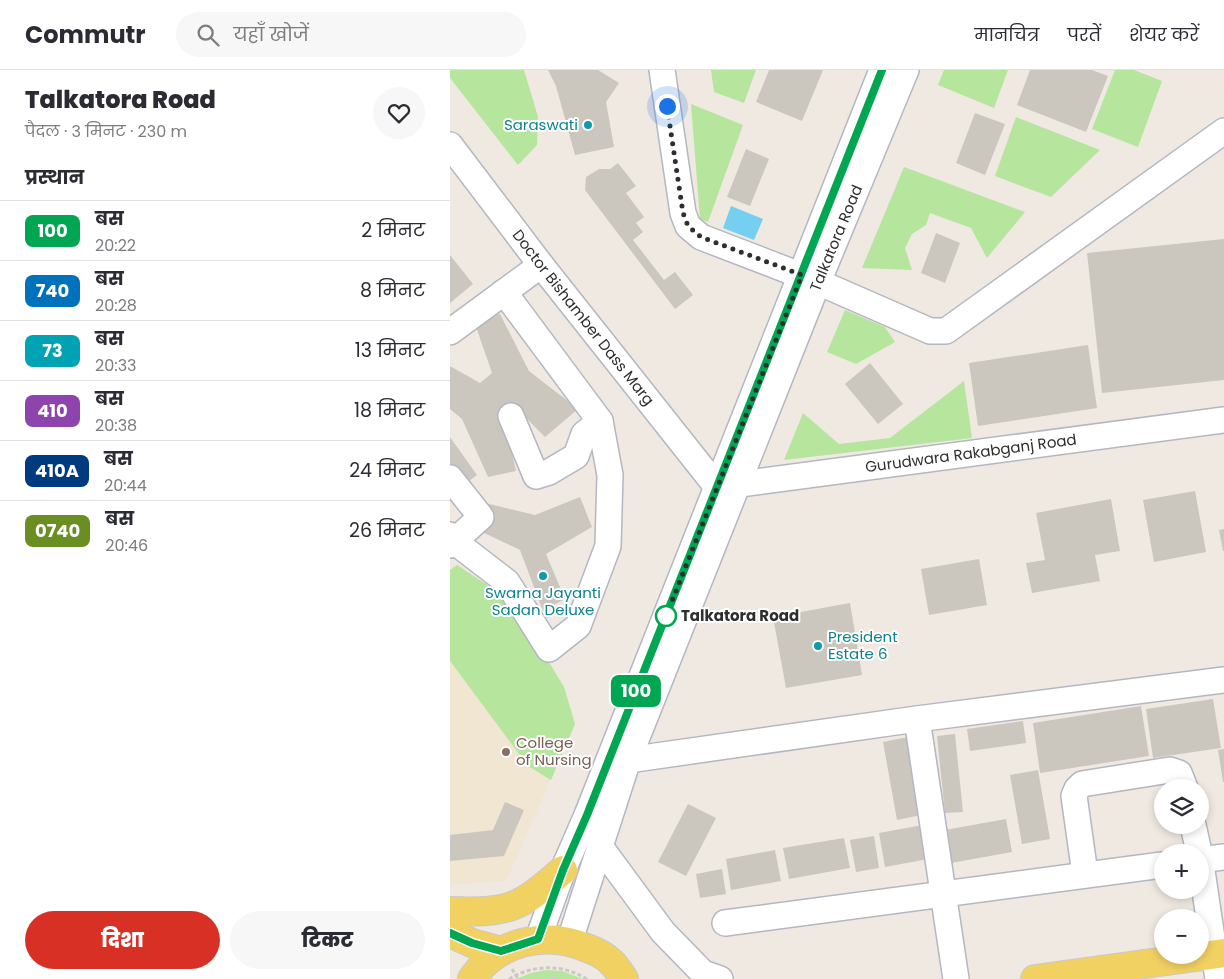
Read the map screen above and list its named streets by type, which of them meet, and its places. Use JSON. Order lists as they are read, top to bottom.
{
  "streets": {
    "street": ["Talkatora Road", "Doctor Bishamber Dass Marg", "Gurudwara Rakabganj Road"]
  },
  "crossings": [
    ["Talkatora Road", "Doctor Bishamber Dass Marg"],
    ["Talkatora Road", "Gurudwara Rakabganj Road"],
    ["Doctor Bishamber Dass Marg", "Gurudwara Rakabganj Road"]
  ],
  "places": [
    "Saraswati",
    "Swarna Jayanti Sadan Deluxe",
    "Talkatora Road",
    "President Estate 6",
    "College of Nursing"
  ],
  "lines": ["bus line 100"],
  "page": {
    "header": "Commutr",
    "search": "यहाँ खोजें",
    "nav": ["मानचित्र", "परतें", "शेयर करें"],
    "heading": [
      ["Talkatora Road", "पैदल · 3 मिनट · 230 m"],
      "प्रस्थान"
    ],
    "on_map": "100",
    "list": [
      {
        "mark": "100",
        "name": "बस",
        "note": "20:22",
        "value": "2 मिनट"
      },
      {
        "mark": "740",
        "name": "बस",
        "note": "20:28",
        "value": "8 मिनट"
      },
      {
        "mark": "73",
        "name": "बस",
        "note": "20:33",
        "value": "13 मिनट"
      },
      {
        "mark": "410",
        "name": "बस",
        "note": "20:38",
        "value": "18 मिनट"
      },
      {
        "mark": "410A",
        "name": "बस",
        "note": "20:44",
        "value": "24 मिनट"
      },
      {
        "mark": "0740",
        "name": "बस",
        "note": "20:46",
        "value": "26 मिनट"
      }
    ],
    "map_buttons": ["+", "−"],
    "buttons": ["दिशा", "टिकट"]
  }
}
